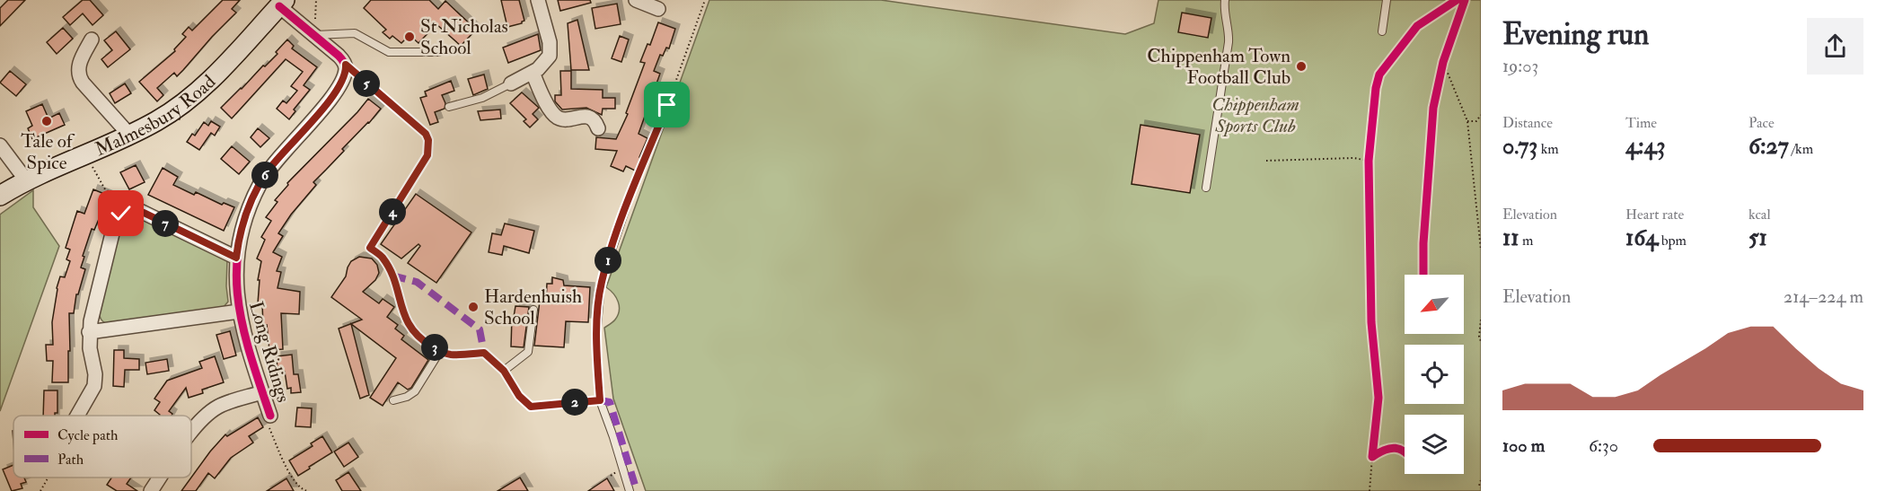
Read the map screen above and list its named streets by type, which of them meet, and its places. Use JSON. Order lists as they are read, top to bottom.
{
  "streets": {
    "main road": ["Malmesbury Road"],
    "street": ["Long Ridings"]
  },
  "parks": ["Chippenham Sports Club"],
  "places": [
    "St Nicholas School",
    "Chippenham Town Football Club",
    "Tale of Spice",
    "Hardenhuish School"
  ],
  "legend": ["Cycle path", "Path"],
  "north": "bottom left",
  "page": {
    "heading": ["Evening run", "19:03"],
    "pins": [
      "5",
      "6",
      "4",
      "7",
      "1",
      "3",
      "2"
    ],
    "stats": [
      ["Distance", "0.73 km"],
      ["Time", "4:43"],
      ["Pace", "6:27 /km"],
      ["Elevation", "11 m"],
      ["Heart rate", "164 bpm"],
      ["kcal", "51"]
    ],
    "chart": ["Elevation", "214–224 m"],
    "list": [
      {
        "name": "100 m",
        "note": "6:30"
      }
    ]
  }
}
